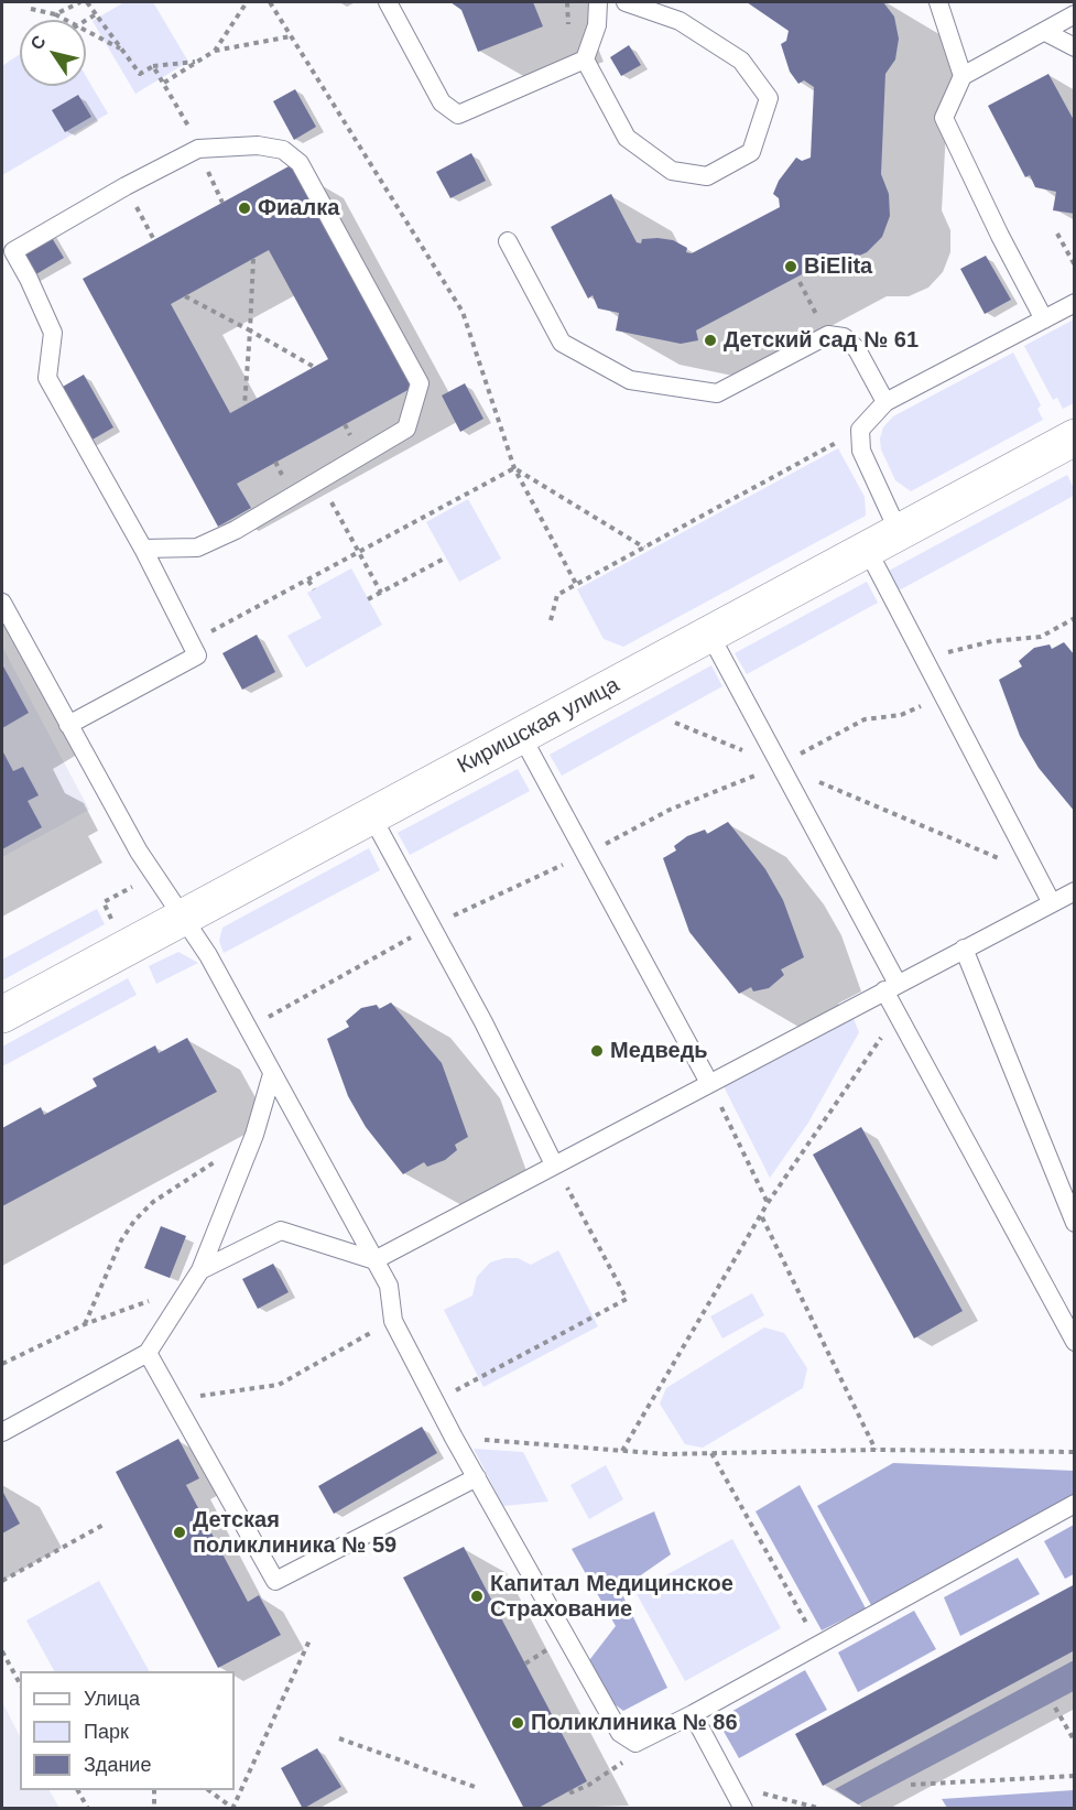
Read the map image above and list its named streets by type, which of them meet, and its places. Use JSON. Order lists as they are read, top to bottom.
{
  "streets": {
    "street": ["Киришская улица"]
  },
  "places": [
    "Фиалка",
    "BiElita",
    "Детский сад № 61",
    "Медведь",
    "Детская поликлиника № 59",
    "Капитал Медицинское Страхование",
    "Поликлиника № 86"
  ],
  "legend": ["Улица", "Парк", "Здание"],
  "north": "top left"
}
